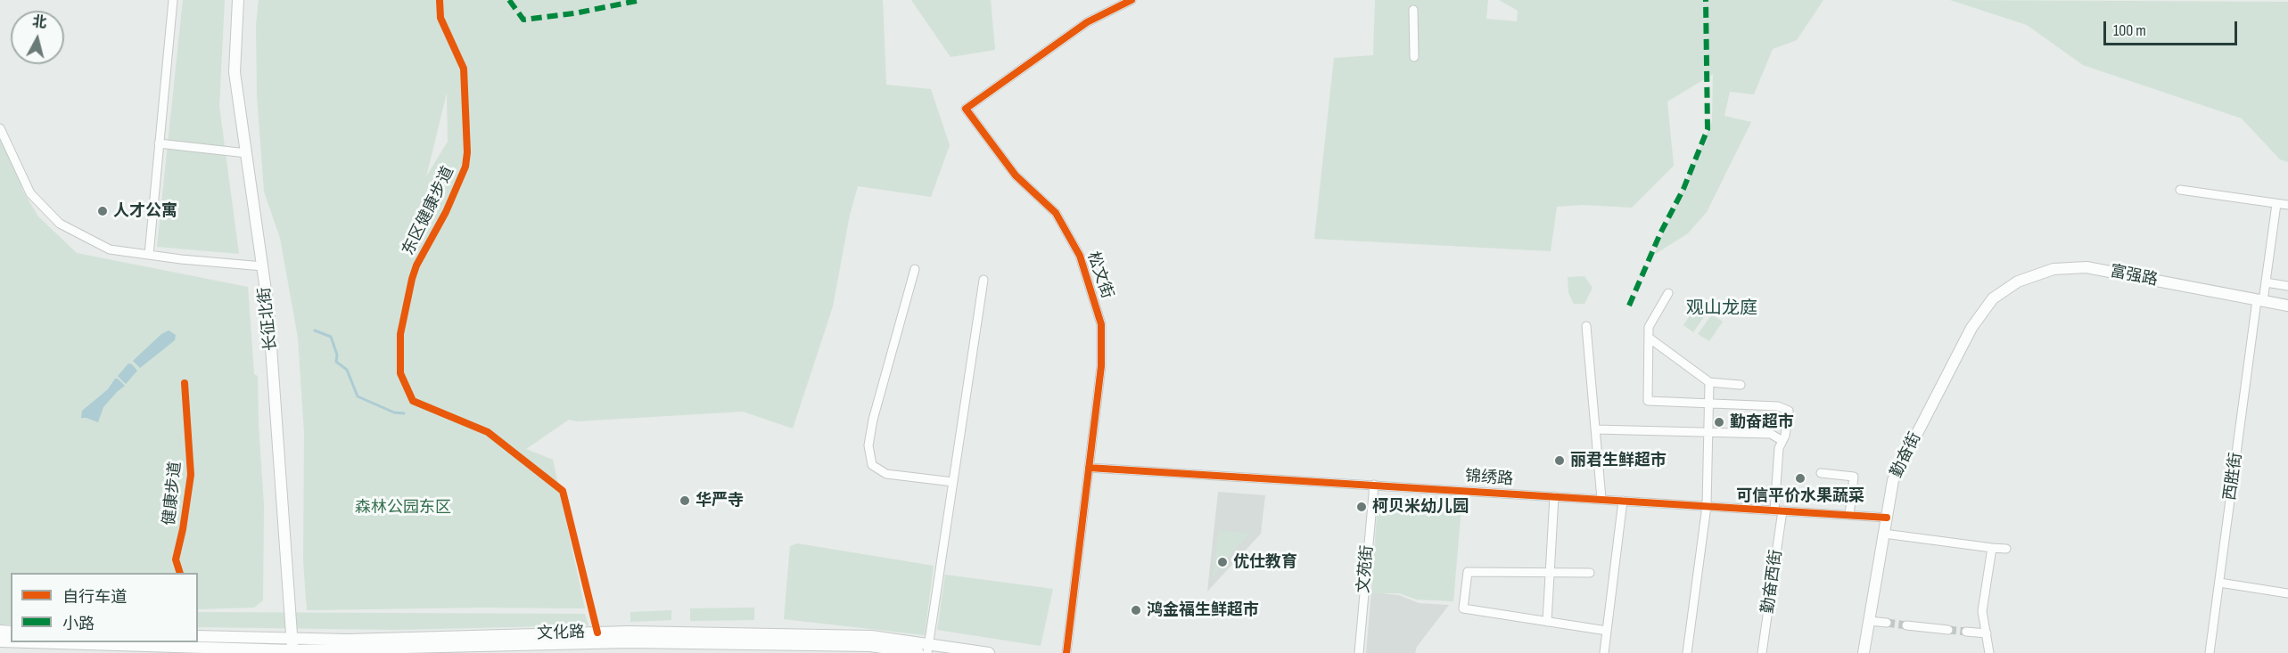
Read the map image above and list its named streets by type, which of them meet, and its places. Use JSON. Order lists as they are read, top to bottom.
{
  "streets": {
    "main road": [
      "富强路",
      "长征北街",
      "勤奋街",
      "文化路"
    ],
    "street": [
      "松文街",
      "西胜街",
      "锦绣路",
      "文苑街",
      "勤奋西街"
    ],
    "cycle path": ["东区健康步道", "健康步道"]
  },
  "crossings": [
    ["松文街", "锦绣路"],
    ["富强路", "勤奋街"],
    ["富强路", "西胜街"],
    ["长征北街", "文化路"],
    ["勤奋街", "锦绣路"],
    ["锦绣路", "文苑街"],
    ["锦绣路", "勤奋西街"]
  ],
  "districts": ["观山龙庭"],
  "parks": ["森林公园东区"],
  "places": [
    "人才公寓",
    "勤奋超市",
    "丽君生鲜超市",
    "可信平价水果蔬菜",
    "华严寺",
    "柯贝米幼儿园",
    "优仕教育",
    "鸿金福生鲜超市"
  ],
  "legend": ["自行车道", "小路"],
  "scale_bar": "100 m",
  "north": "top"
}
